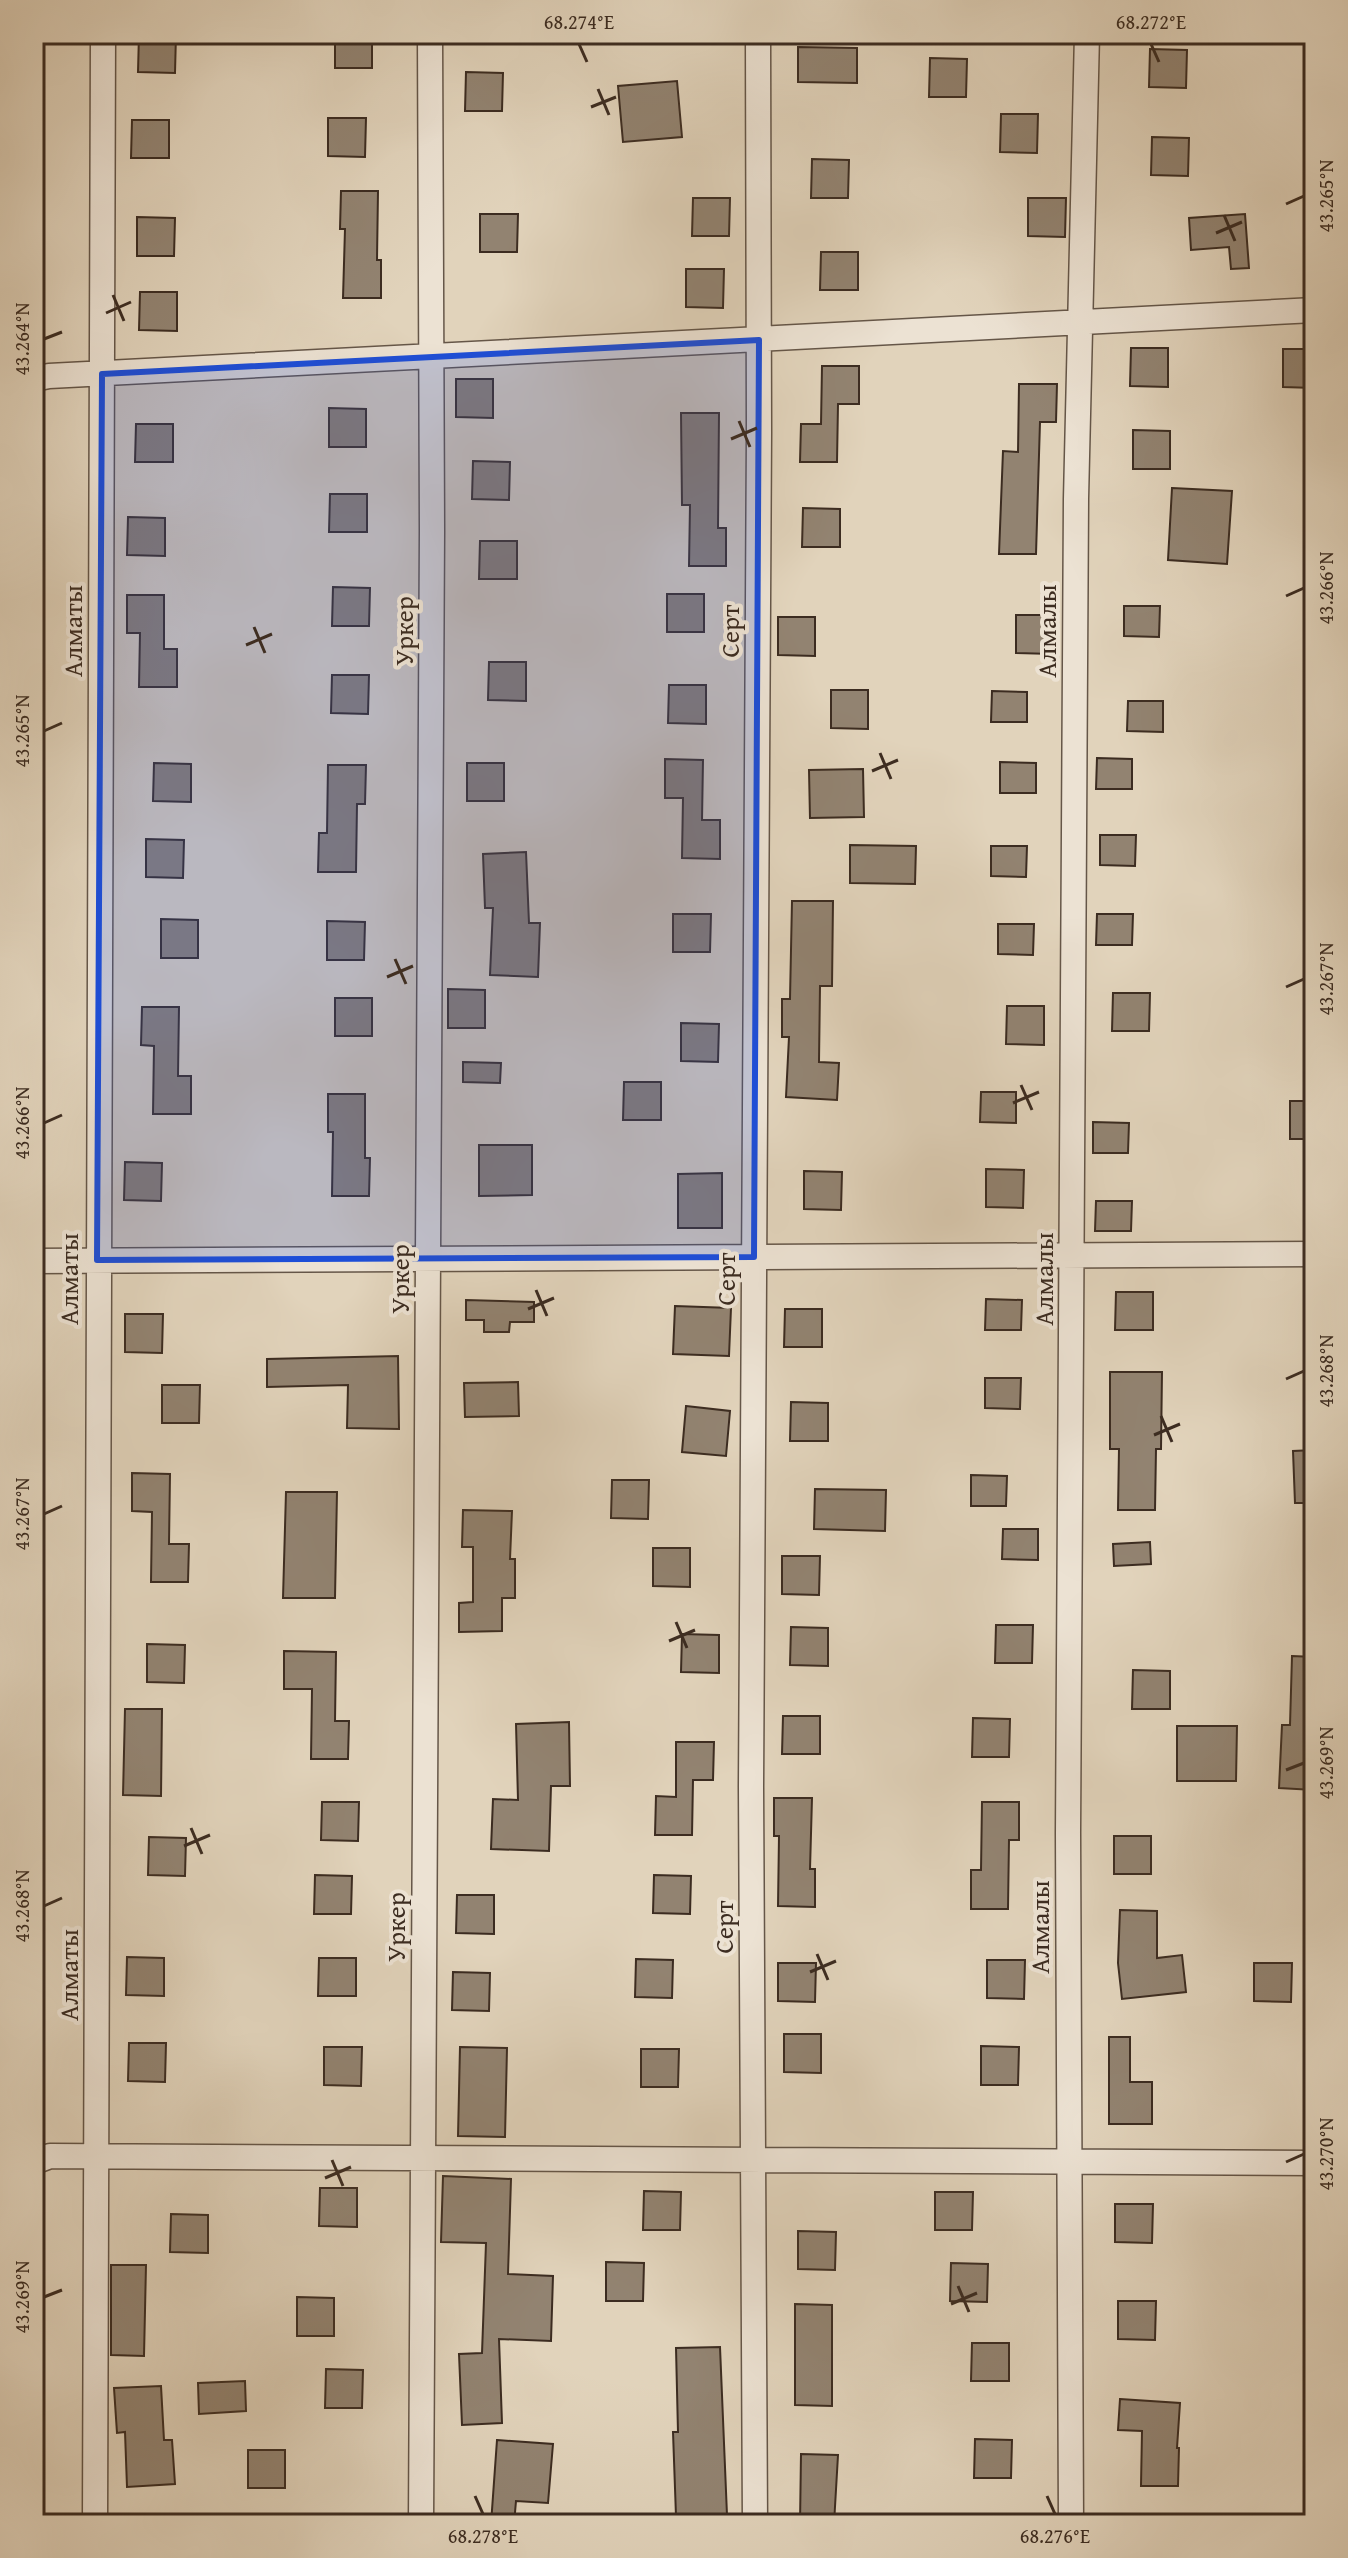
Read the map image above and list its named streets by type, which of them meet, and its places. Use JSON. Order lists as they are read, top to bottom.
{
  "streets": {
    "street": [
      "Алматы",
      "Уркер",
      "Серт",
      "Алмалы"
    ]
  },
  "coordinates": [
    "68.274°E",
    "68.272°E",
    "43.265°N",
    "43.264°N",
    "43.266°N",
    "43.267°N",
    "43.268°N",
    "43.269°N",
    "43.270°N",
    "68.278°E",
    "68.276°E"
  ]
}
